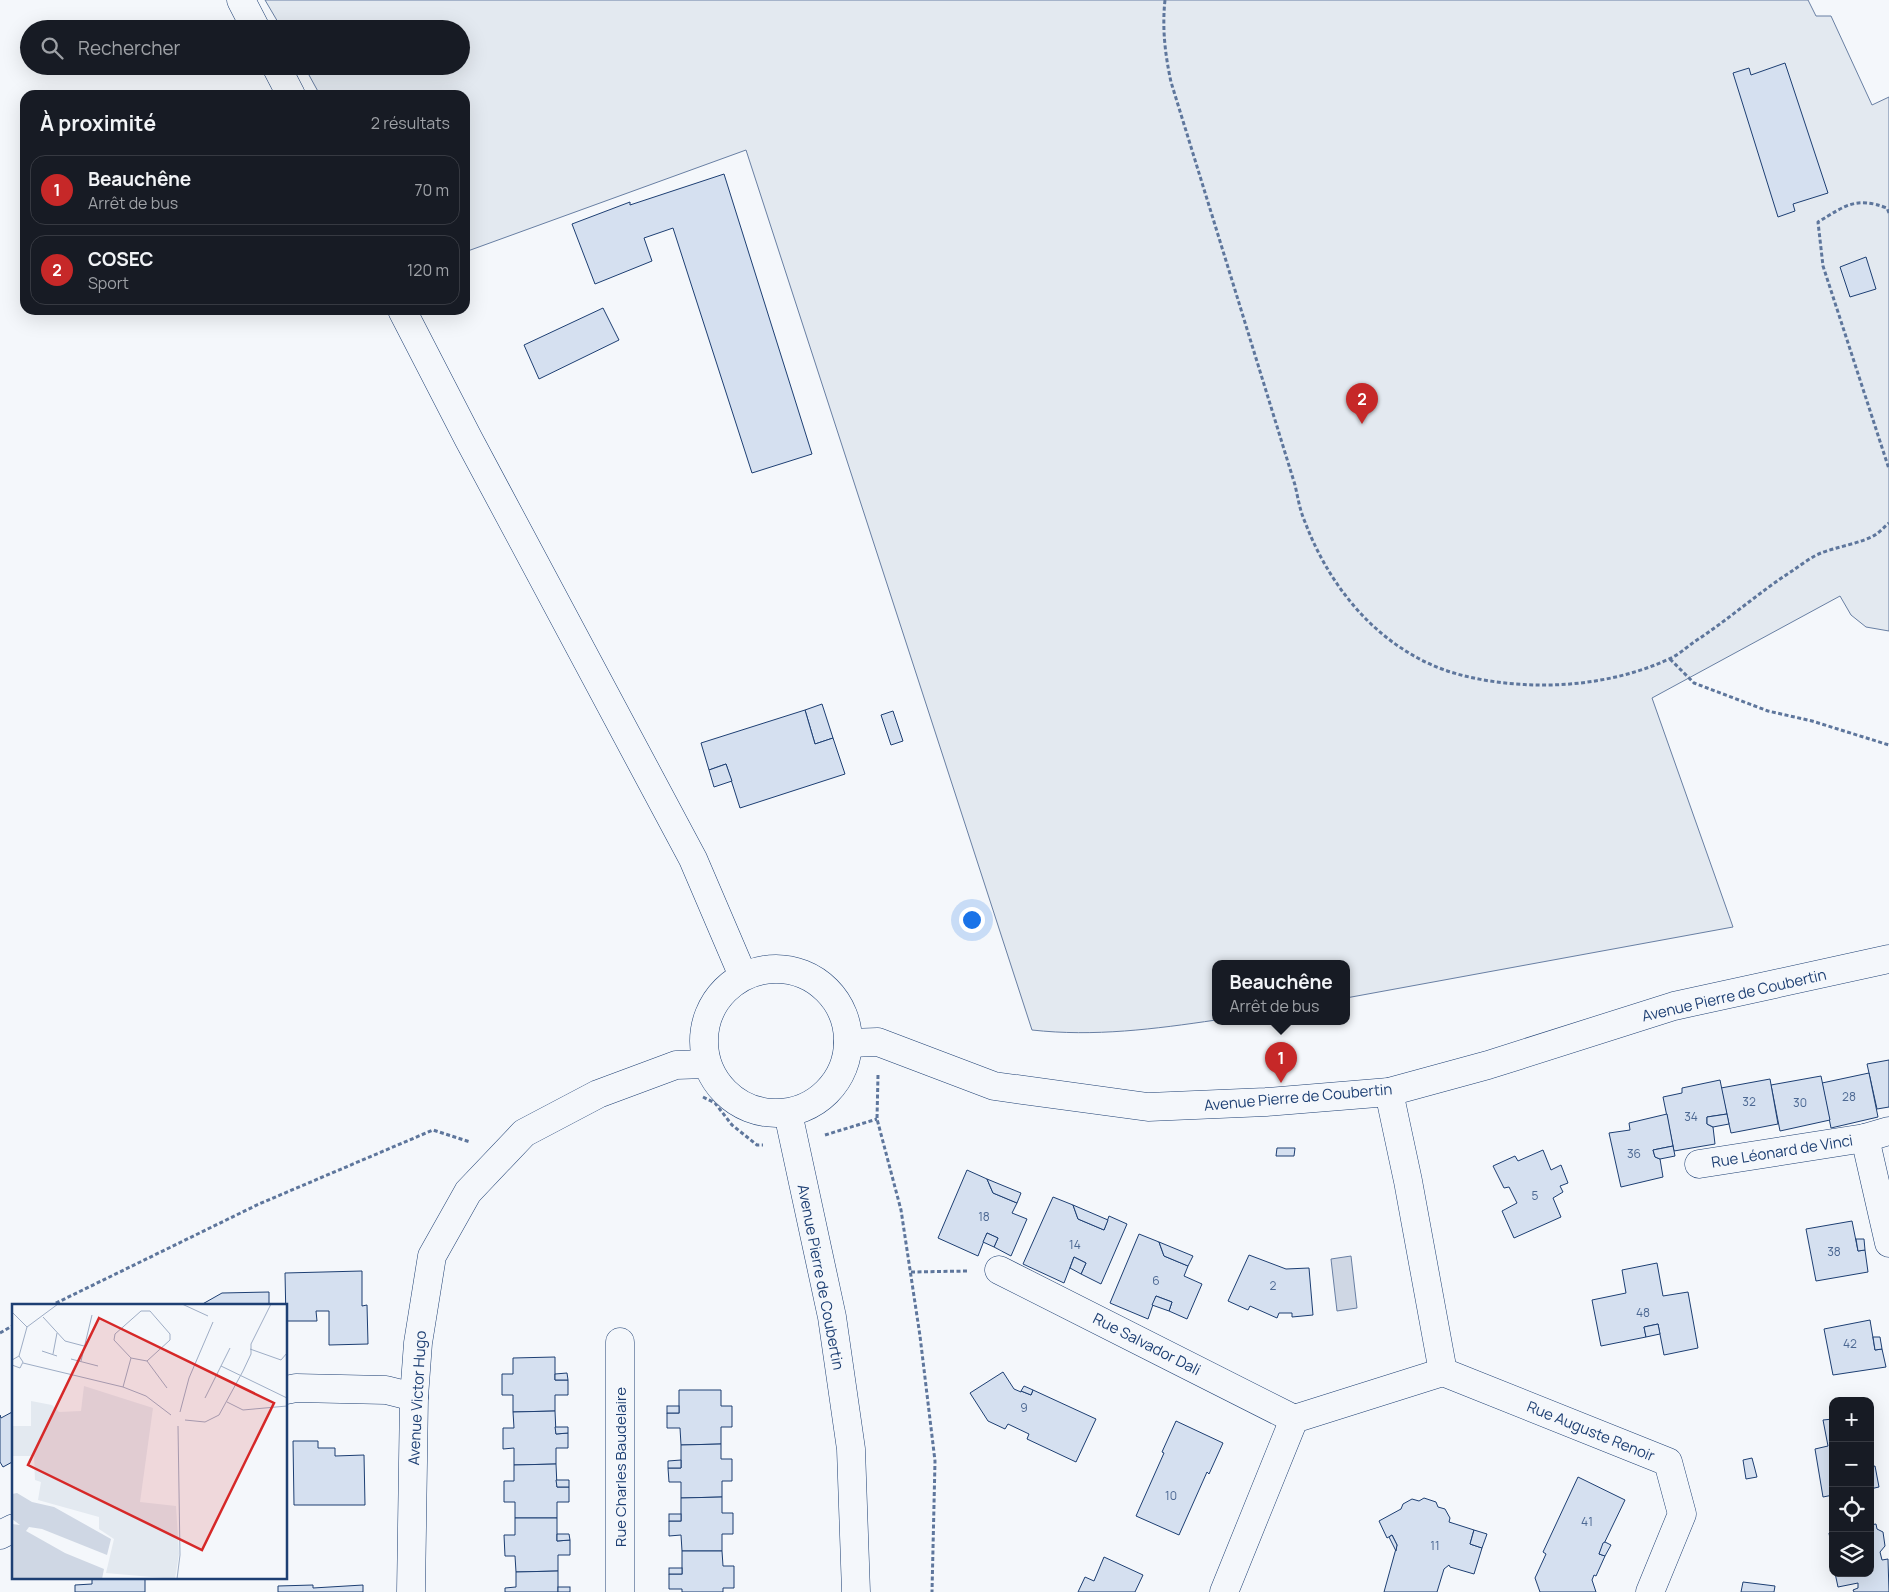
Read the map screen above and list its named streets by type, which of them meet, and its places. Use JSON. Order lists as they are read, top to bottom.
{
  "streets": {
    "street": [
      "Avenue Pierre de Coubertin",
      "Rue Léonard de Vinci",
      "Rue Salvador Dali",
      "Avenue Victor Hugo",
      "Rue Auguste Renoir",
      "Rue Charles Baudelaire"
    ]
  },
  "crossings": [
    ["Avenue Pierre de Coubertin", "Avenue Victor Hugo"]
  ],
  "house_numbers": [
    "28",
    "32",
    "30",
    "34",
    "36",
    "5",
    "18",
    "14",
    "38",
    "6",
    "2",
    "48",
    "42",
    "9",
    "10",
    "41",
    "11"
  ],
  "page": {
    "search": "Rechercher",
    "heading": ["À proximité", "2 résultats"],
    "list": [
      {
        "mark": "1",
        "name": "Beauchêne",
        "note": "Arrêt de bus",
        "value": "70 m"
      },
      {
        "mark": "2",
        "name": "COSEC",
        "note": "Sport",
        "value": "120 m"
      }
    ],
    "pins": ["2", "1"],
    "popup": ["Beauchêne", "Arrêt de bus"],
    "map_buttons": ["+", "−"]
  }
}
